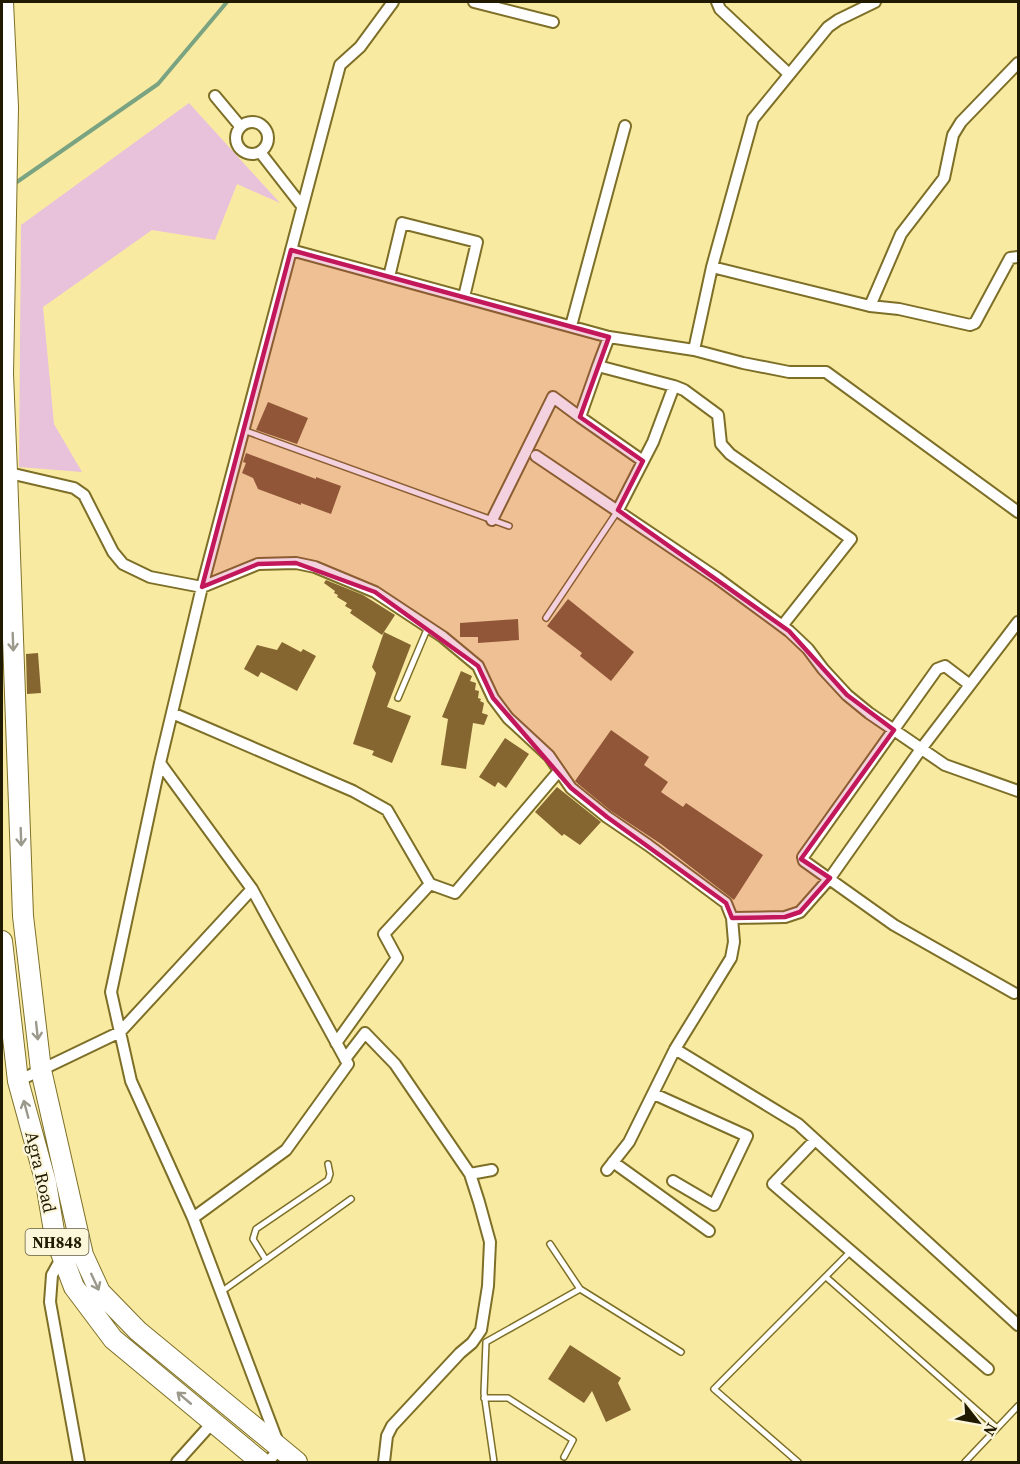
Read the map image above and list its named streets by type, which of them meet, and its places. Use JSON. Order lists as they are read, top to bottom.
{
  "streets": {
    "highway": ["Agra Road", "NH848"]
  },
  "north": "bottom right"
}
